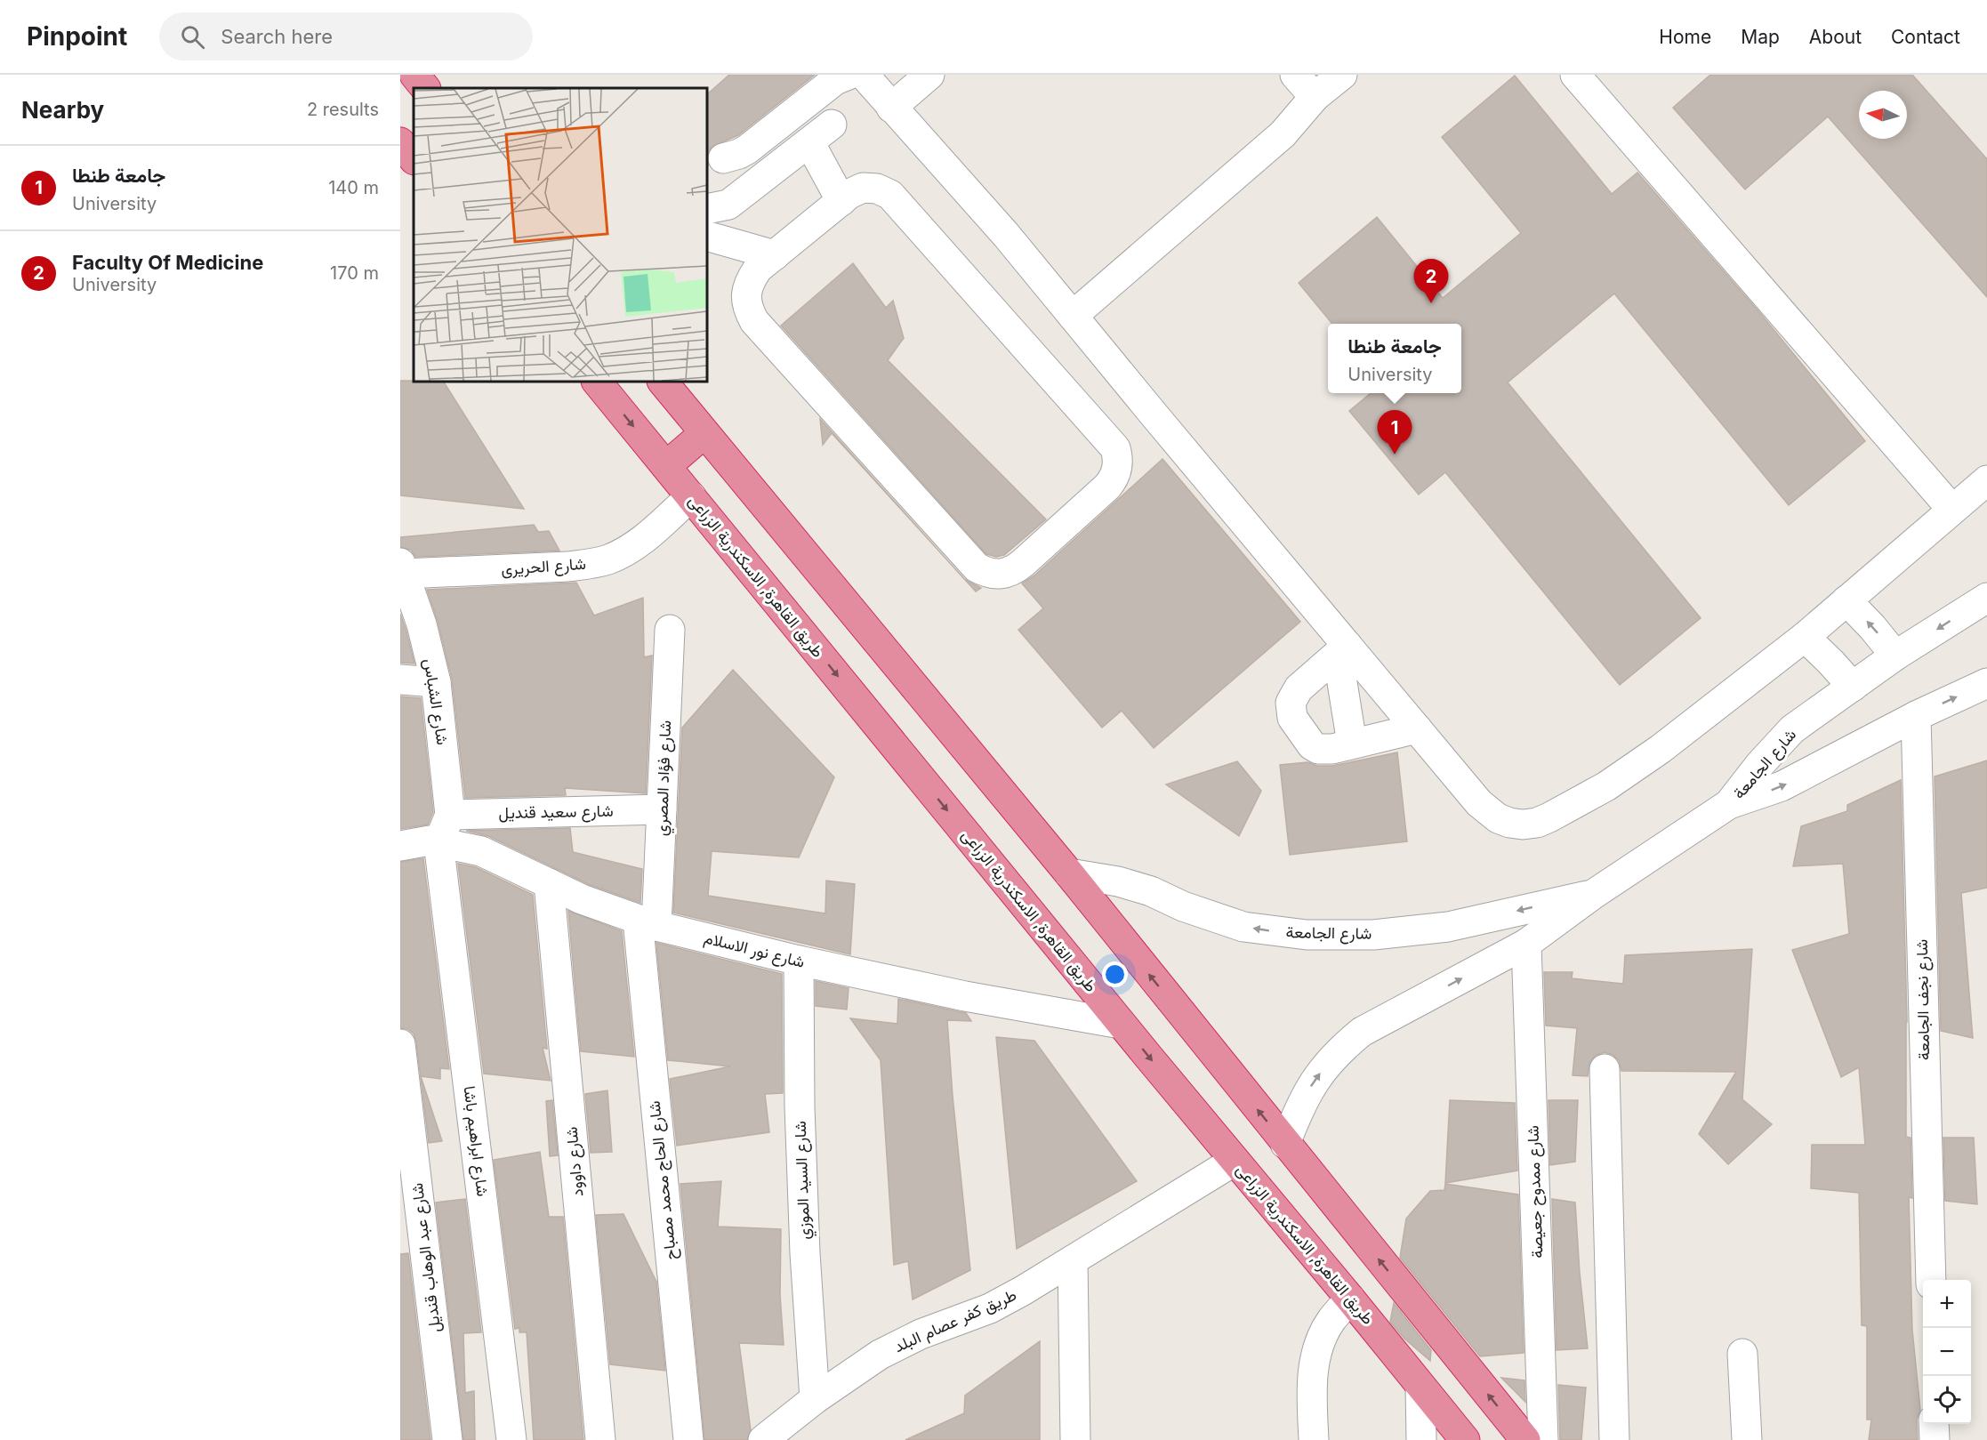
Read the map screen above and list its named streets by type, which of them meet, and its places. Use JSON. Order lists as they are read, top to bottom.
{
  "streets": {
    "highway": ["طريق القاهرة, الاسكندرية الزراعى"],
    "street": [
      "شارع الحريرى",
      "شارع الشباس",
      "شارع الجامعة",
      "شارع فؤاد المصري",
      "شارع سعيد قنديل",
      "شارع نور الاسلام",
      "شارع نجف الجامعة",
      "شارع ابراهيم باشا",
      "شارع داوود",
      "شارع الحاج محمد مصباح",
      "شارع السيد الموزي",
      "شارع ممدوح جعيصة",
      "شارع عبد الوهاب قنديل",
      "طريق كفر عصام البلد"
    ]
  },
  "crossings": [
    ["شارع الحريرى", "طريق القاهرة, الاسكندرية الزراعى"],
    ["شارع الحريرى", "شارع الشباس"],
    ["طريق القاهرة, الاسكندرية الزراعى", "شارع نور الاسلام"],
    ["طريق القاهرة, الاسكندرية الزراعى", "طريق كفر عصام البلد"],
    ["شارع الشباس", "شارع سعيد قنديل"],
    ["شارع الشباس", "شارع نور الاسلام"],
    ["شارع الشباس", "شارع ابراهيم باشا"],
    ["شارع الجامعة", "شارع ممدوح جعيصة"],
    ["شارع فؤاد المصري", "شارع سعيد قنديل"],
    ["شارع فؤاد المصري", "شارع نور الاسلام"],
    ["شارع فؤاد المصري", "شارع الحاج محمد مصباح"],
    ["شارع نور الاسلام", "شارع ابراهيم باشا"],
    ["شارع نور الاسلام", "شارع داوود"],
    ["شارع نور الاسلام", "شارع الحاج محمد مصباح"],
    ["شارع نور الاسلام", "شارع السيد الموزي"],
    ["شارع السيد الموزي", "طريق كفر عصام البلد"]
  ],
  "north": "left",
  "page": {
    "header": "Pinpoint",
    "search": "Search here",
    "nav": [
      "Home",
      "Map",
      "About",
      "Contact"
    ],
    "heading": ["Nearby", "2 results"],
    "list": [
      {
        "mark": "1",
        "name": "جامعة طنطا",
        "note": "University",
        "value": "140 m"
      },
      {
        "mark": "2",
        "name": "Faculty Of Medicine",
        "note": "University",
        "value": "170 m"
      }
    ],
    "pins": ["2", "1"],
    "popup": ["جامعة طنطا", "University"],
    "map_buttons": ["+", "−"]
  }
}
